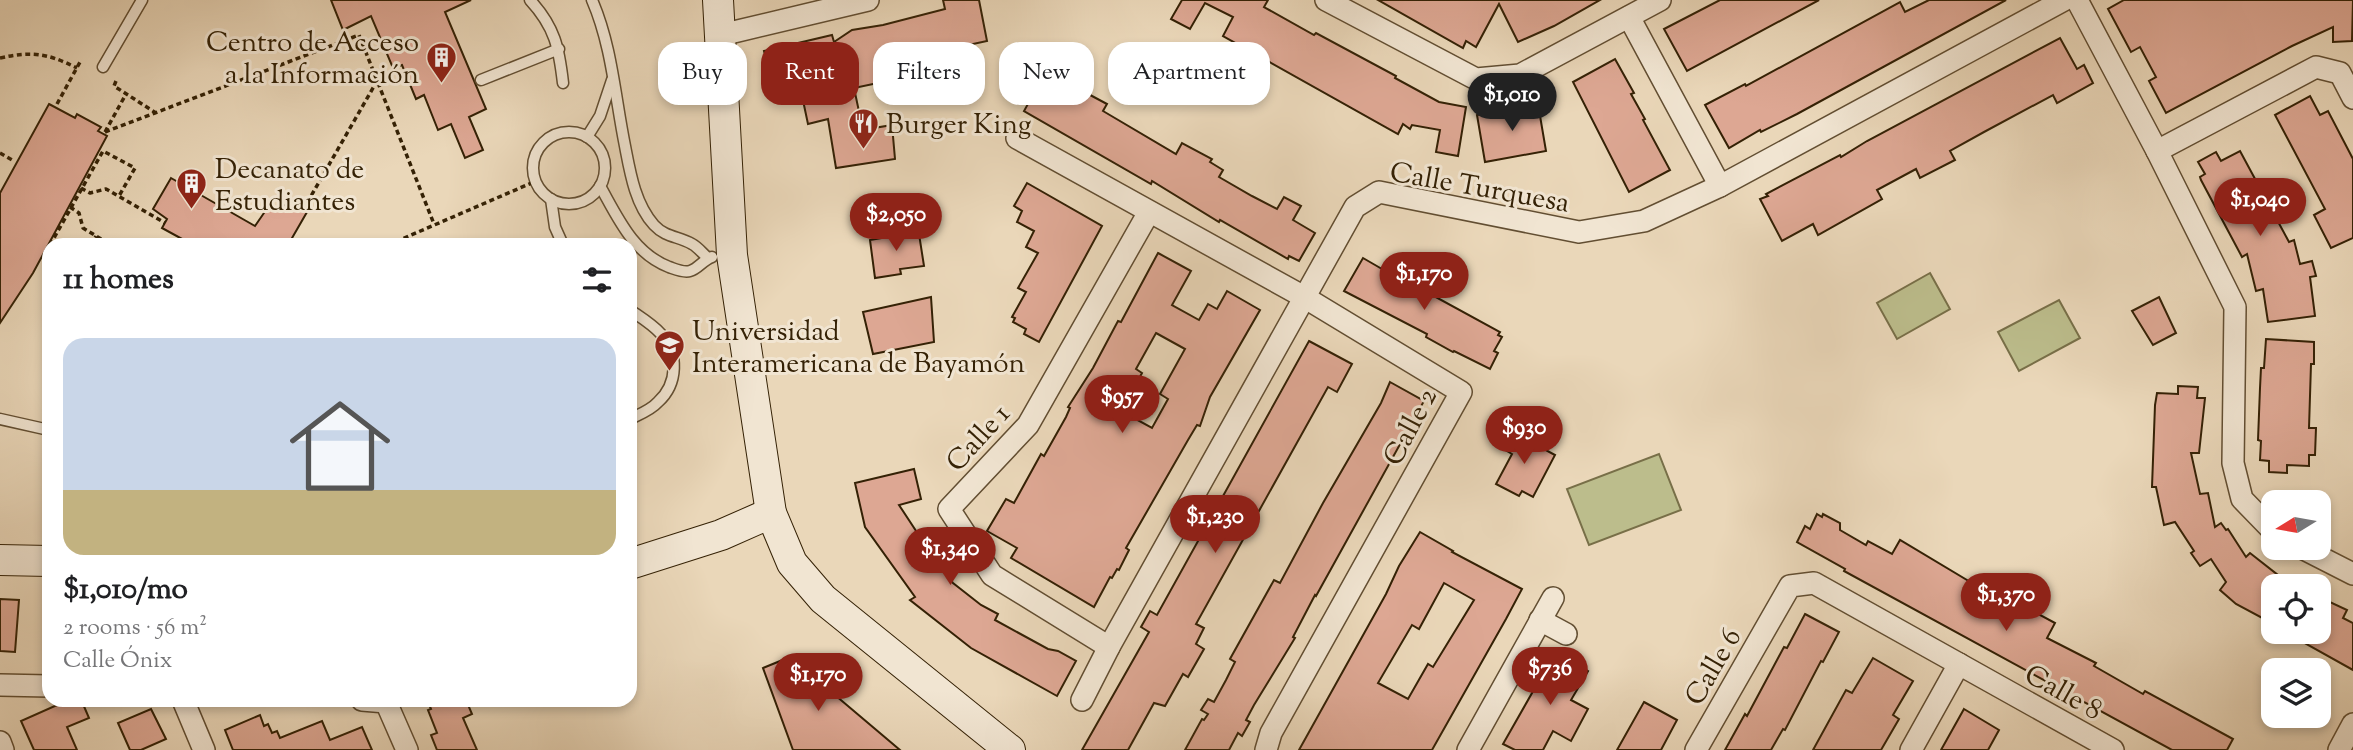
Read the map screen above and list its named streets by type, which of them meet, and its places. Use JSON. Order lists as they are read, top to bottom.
{
  "streets": {
    "street": [
      "Calle Turquesa",
      "Calle 2",
      "Calle 1",
      "Calle 6",
      "Calle 8"
    ]
  },
  "crossings": [
    ["Calle Turquesa", "Calle 2"],
    ["Calle Turquesa", "Calle 1"],
    ["Calle 2", "Calle 1"],
    ["Calle 6", "Calle 8"]
  ],
  "places": {
    "building": ["Centro de Acceso a la Información", "Decanato de Estudiantes"],
    "restaurant": ["Burger King"],
    "school or university": ["Universidad Interamericana de Bayamón"]
  },
  "north": "left",
  "page": {
    "chip": [
      "Buy",
      "Rent",
      "Filters",
      "New",
      "Apartment"
    ],
    "price": [
      "$1,010",
      "$1,040",
      "$2,050",
      "$1,170",
      "$957",
      "$930",
      "$1,230",
      "$1,340",
      "$1,370",
      "$736",
      "$1,170"
    ],
    "heading": "11 homes",
    "list": [
      {
        "name": "$1,010/mo",
        "note": "2 rooms · 56 m² · Calle Ónix"
      }
    ]
  }
}
